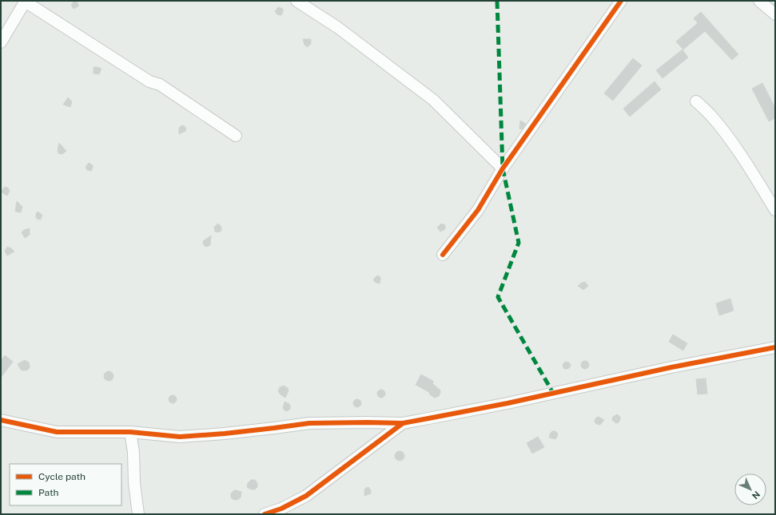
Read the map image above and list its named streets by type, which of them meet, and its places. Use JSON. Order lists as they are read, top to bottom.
{
  "legend": ["Cycle path", "Path"],
  "north": "bottom right"
}
